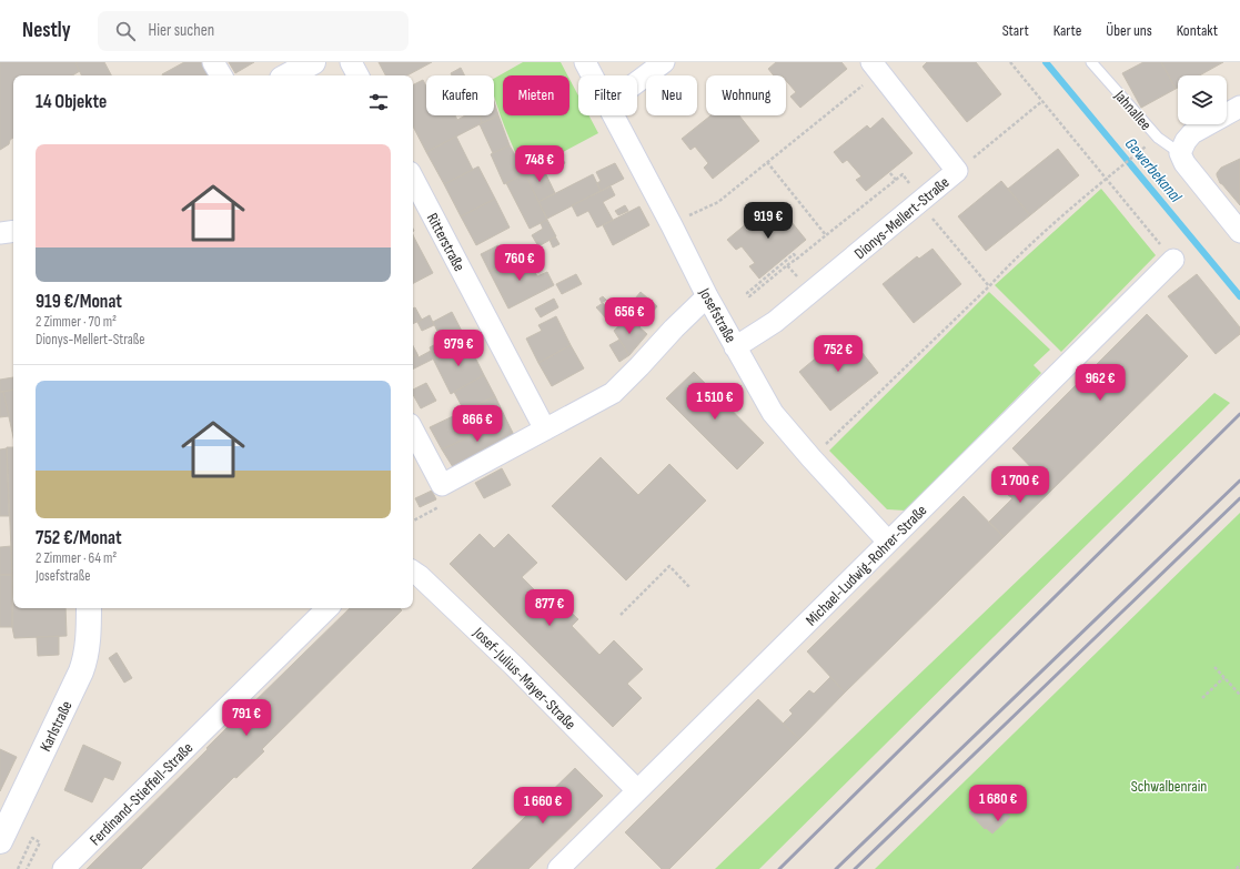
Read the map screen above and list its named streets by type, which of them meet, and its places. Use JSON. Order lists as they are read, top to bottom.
{
  "streets": {
    "street": [
      "Dionys-Mellert-Straße",
      "Ritterstraße",
      "Josefstraße",
      "Michael-Ludwig-Rohrer-Straße",
      "Josef-Julius-Mayer-Straße",
      "Karlstraße",
      "Ferdinand-Stieffell-Straße"
    ],
    "lane": ["Jahnallee"]
  },
  "crossings": [
    ["Dionys-Mellert-Straße", "Josefstraße"],
    ["Josefstraße", "Michael-Ludwig-Rohrer-Straße"],
    ["Michael-Ludwig-Rohrer-Straße", "Josef-Julius-Mayer-Straße"]
  ],
  "water": ["Gewerbekanal"],
  "parks": ["Schwalbenrain"],
  "page": {
    "header": "Nestly",
    "search": "Hier suchen",
    "nav": [
      "Start",
      "Karte",
      "Über uns",
      "Kontakt"
    ],
    "chip": [
      "Kaufen",
      "Mieten",
      "Filter",
      "Neu",
      "Wohnung"
    ],
    "heading": "14 Objekte",
    "list": [
      {
        "name": "919 €/Monat",
        "note": "2 Zimmer · 70 m² · Dionys-Mellert-Straße"
      },
      {
        "name": "752 €/Monat",
        "note": "2 Zimmer · 64 m² · Josefstraße"
      }
    ],
    "price": [
      "748 €",
      "919 €",
      "760 €",
      "656 €",
      "979 €",
      "752 €",
      "962 €",
      "1 510 €",
      "866 €",
      "1 700 €",
      "877 €",
      "791 €",
      "1 680 €",
      "1 660 €"
    ]
  }
}
